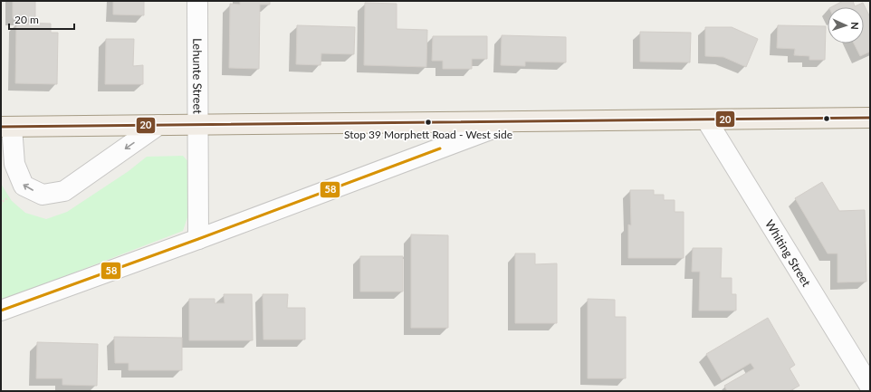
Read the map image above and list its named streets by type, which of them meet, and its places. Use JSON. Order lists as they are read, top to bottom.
{
  "streets": {
    "street": ["Lehunte Street", "Whiting Street"]
  },
  "places": ["Stop 39 Morphett Road - West side"],
  "lines": ["transit line 20", "transit line 58"],
  "scale_bar": "20 m",
  "north": "right"
}
